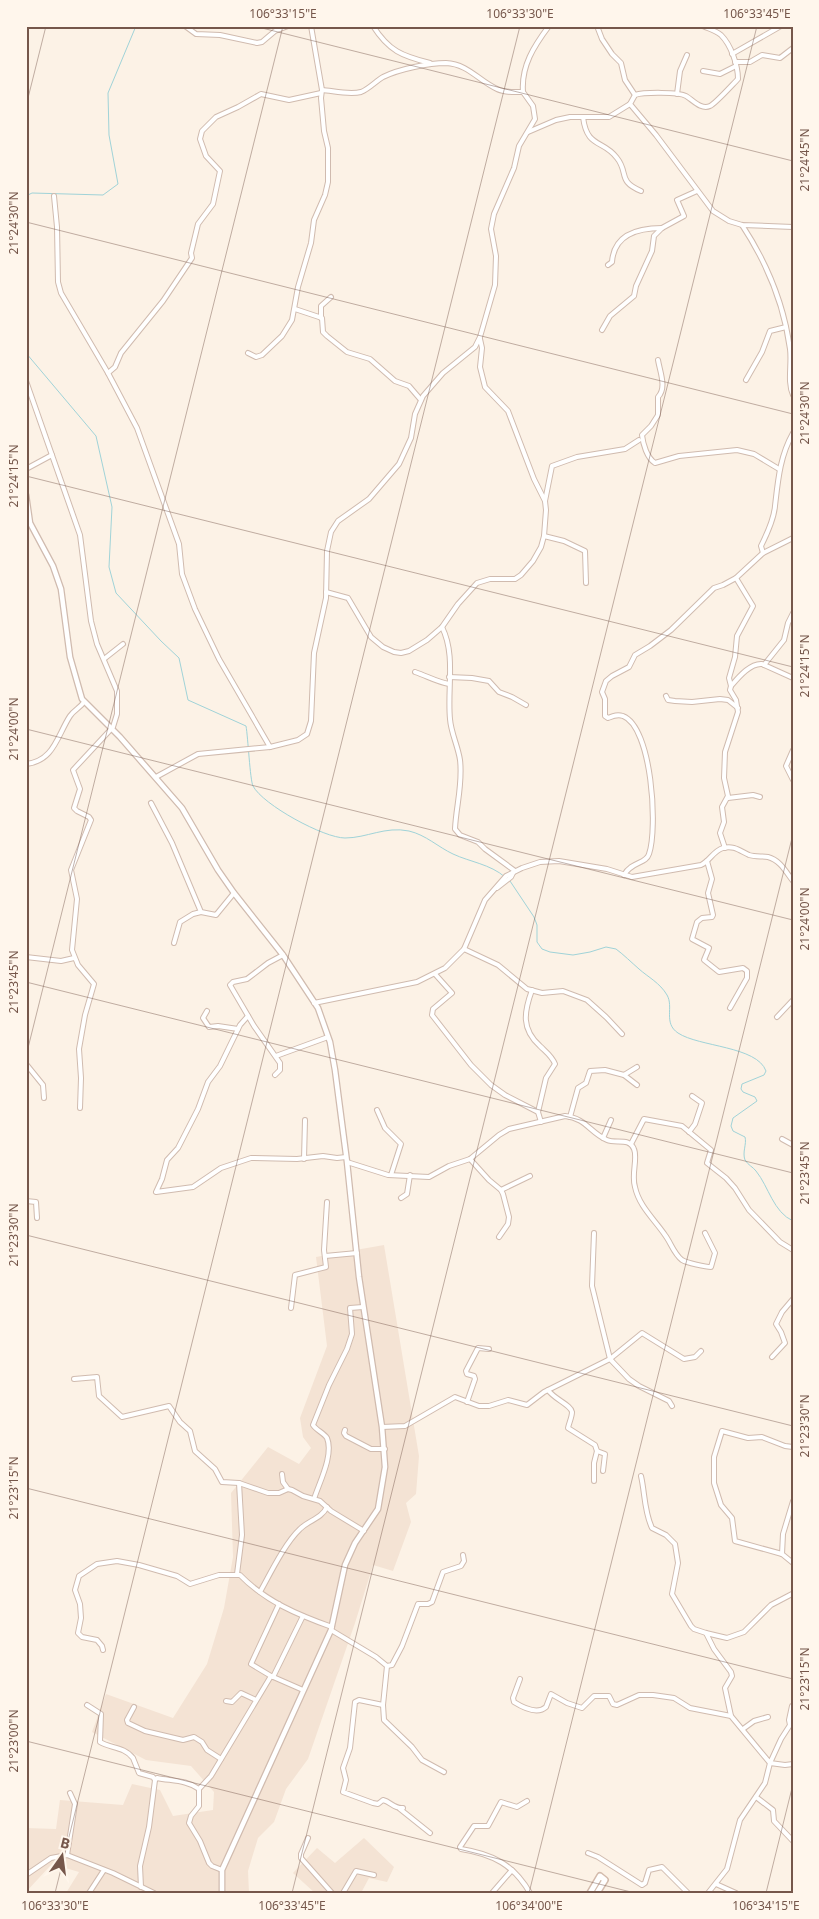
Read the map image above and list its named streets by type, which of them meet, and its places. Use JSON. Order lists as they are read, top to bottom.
{
  "north": "top",
  "coordinates": [
    "106°33'15\"E",
    "106°33'30\"E",
    "106°33'45\"E",
    "21°24'45\"N",
    "21°24'30\"N",
    "21°24'15\"N",
    "21°24'00\"N",
    "21°23'45\"N",
    "21°23'30\"N",
    "21°23'15\"N",
    "21°23'00\"N",
    "106°34'00\"E",
    "106°34'15\"E"
  ]
}
